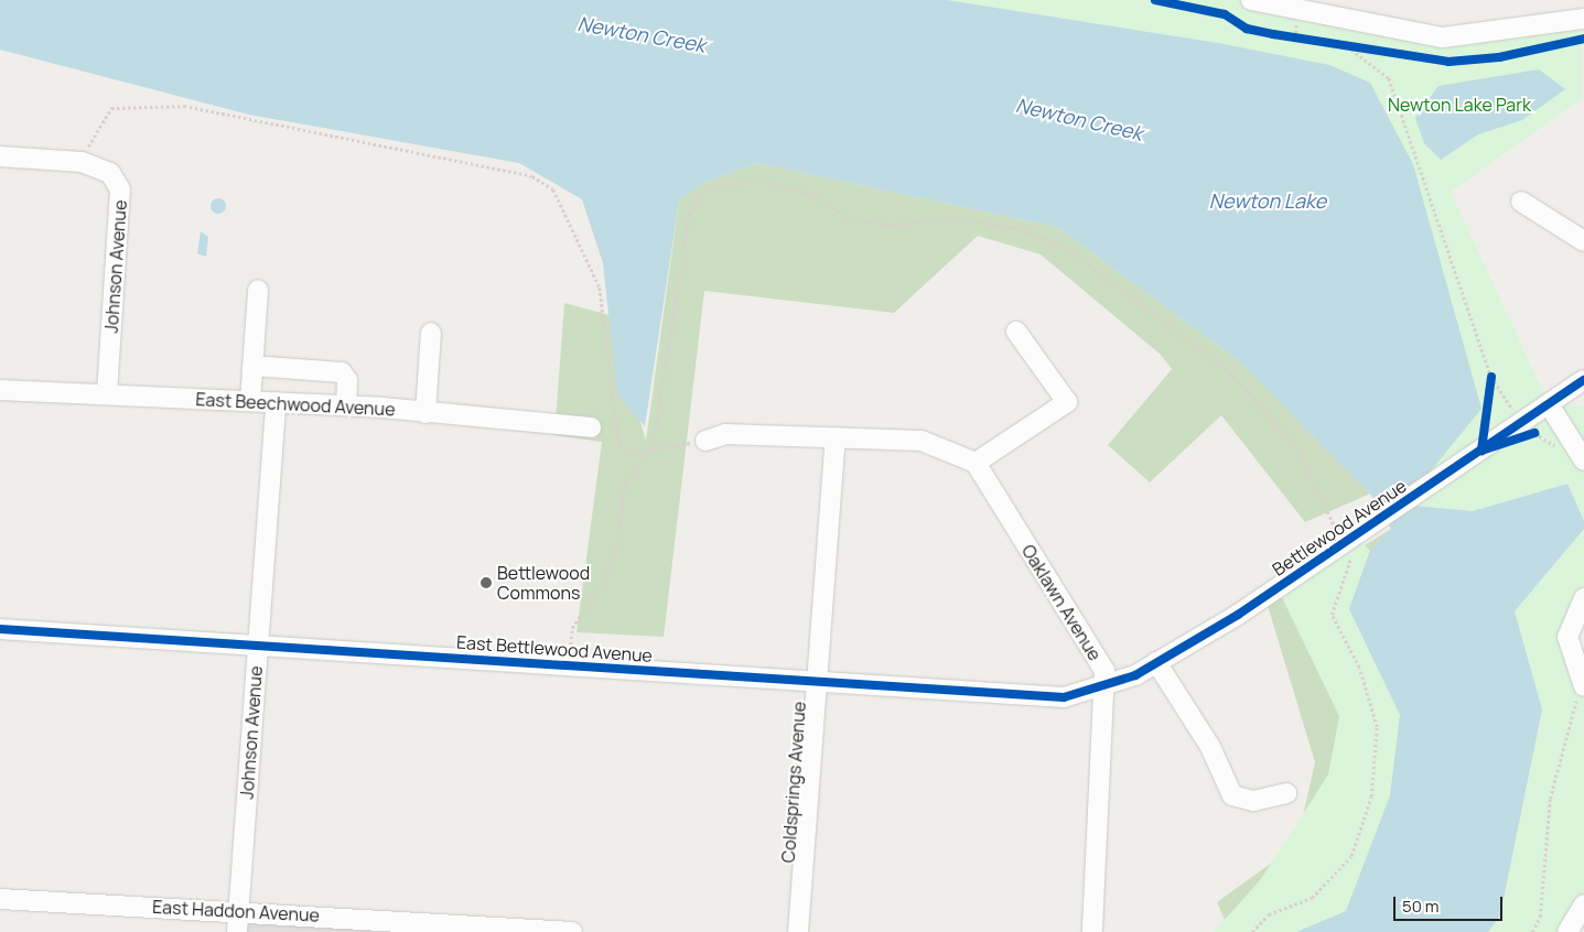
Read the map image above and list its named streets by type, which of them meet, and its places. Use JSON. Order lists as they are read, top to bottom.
{
  "streets": {
    "street": [
      "Johnson Avenue",
      "East Beechwood Avenue",
      "Bettlewood Avenue",
      "Oaklawn Avenue",
      "East Bettlewood Avenue",
      "Coldsprings Avenue",
      "East Haddon Avenue"
    ]
  },
  "crossings": [
    ["Johnson Avenue", "East Beechwood Avenue"],
    ["Johnson Avenue", "East Bettlewood Avenue"],
    ["Johnson Avenue", "East Haddon Avenue"],
    ["Bettlewood Avenue", "Oaklawn Avenue"],
    ["Bettlewood Avenue", "East Bettlewood Avenue"],
    ["Oaklawn Avenue", "East Bettlewood Avenue"],
    ["East Bettlewood Avenue", "Coldsprings Avenue"]
  ],
  "water": ["Newton Creek", "Newton Lake"],
  "parks": ["Newton Lake Park"],
  "places": ["Bettlewood Commons"],
  "scale_bar": "50 m"
}
